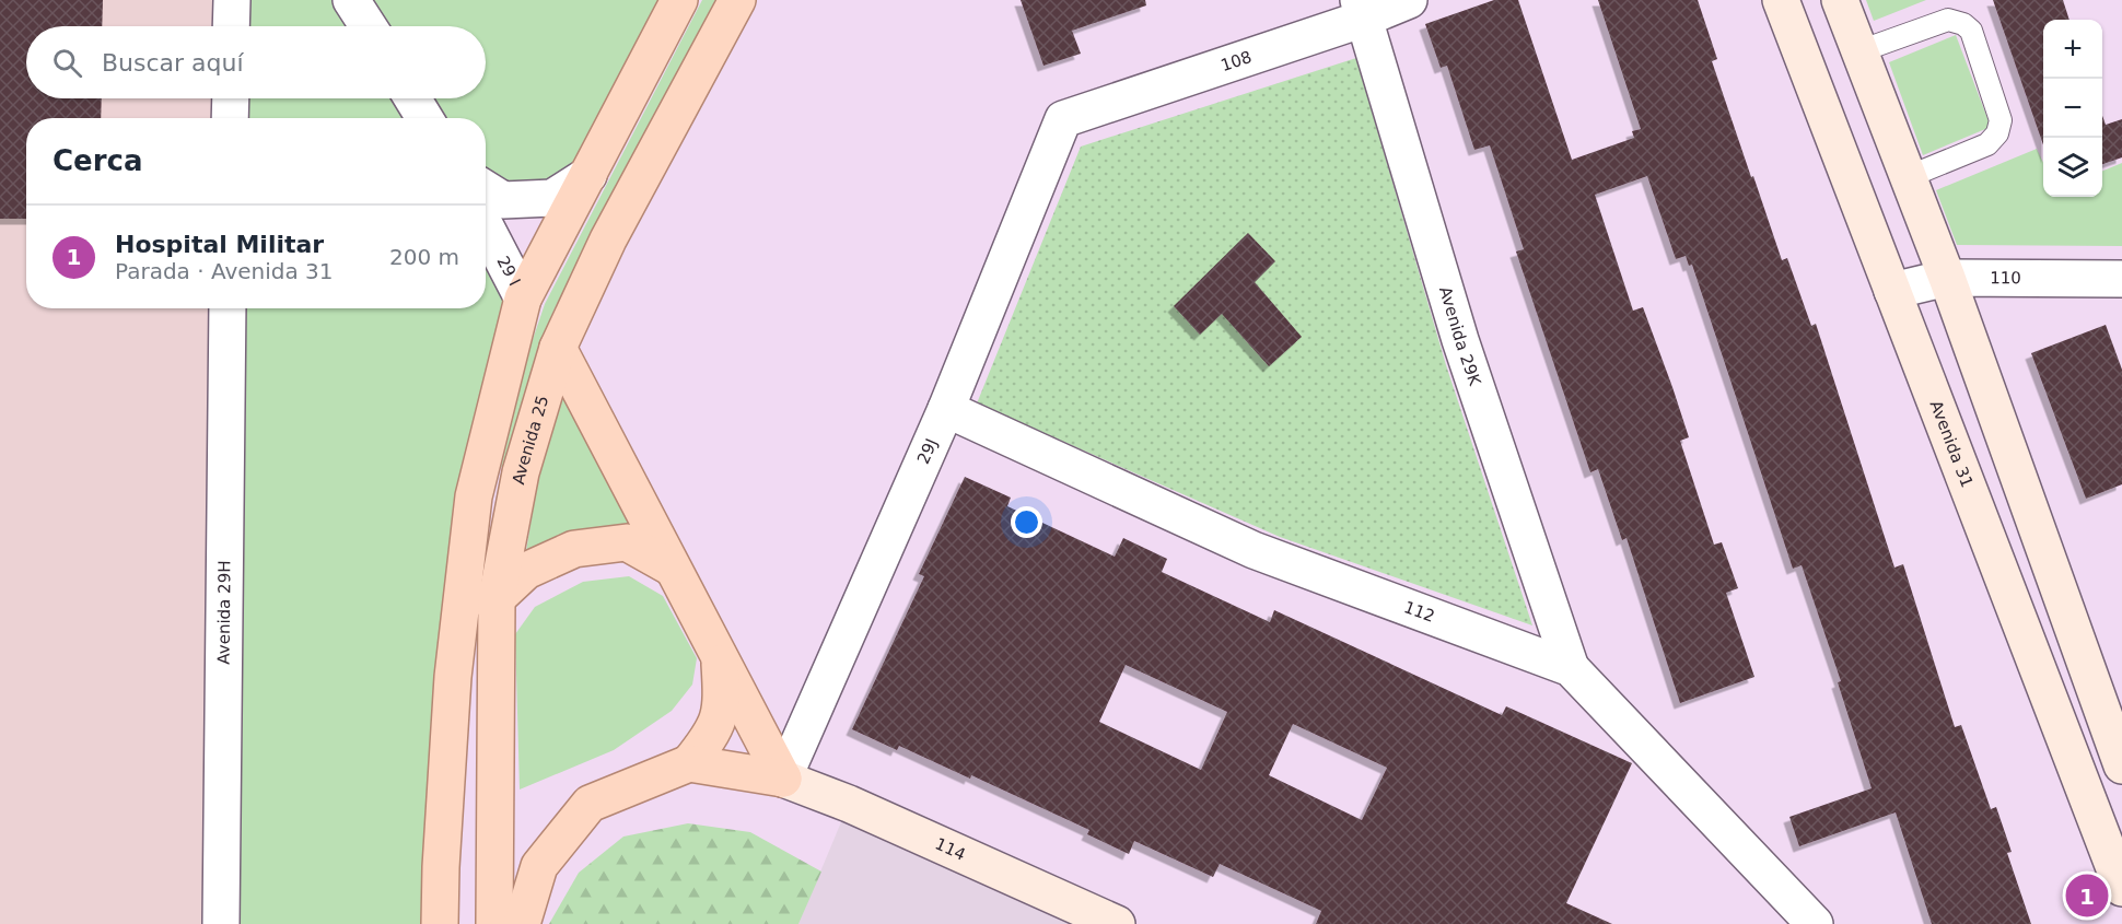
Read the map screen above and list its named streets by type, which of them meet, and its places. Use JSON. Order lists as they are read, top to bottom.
{
  "streets": {
    "main road": ["Avenida 25", "Avenida 31", "114"],
    "street": [
      "108",
      "29 I",
      "110",
      "Avenida 29K",
      "29J",
      "112",
      "Avenida 29H"
    ]
  },
  "crossings": [
    ["108", "Avenida 29K"],
    ["108", "29J"],
    ["110", "Avenida 31"],
    ["Avenida 29K", "112"],
    ["29J", "112"],
    ["29J", "114"]
  ],
  "page": {
    "map_buttons": ["+", "−"],
    "search": "Buscar aquí",
    "heading": "Cerca",
    "list": [
      {
        "mark": "1",
        "name": "Hospital Militar",
        "note": "Parada · Avenida 31",
        "value": "200 m"
      }
    ],
    "pins": "1"
  }
}
